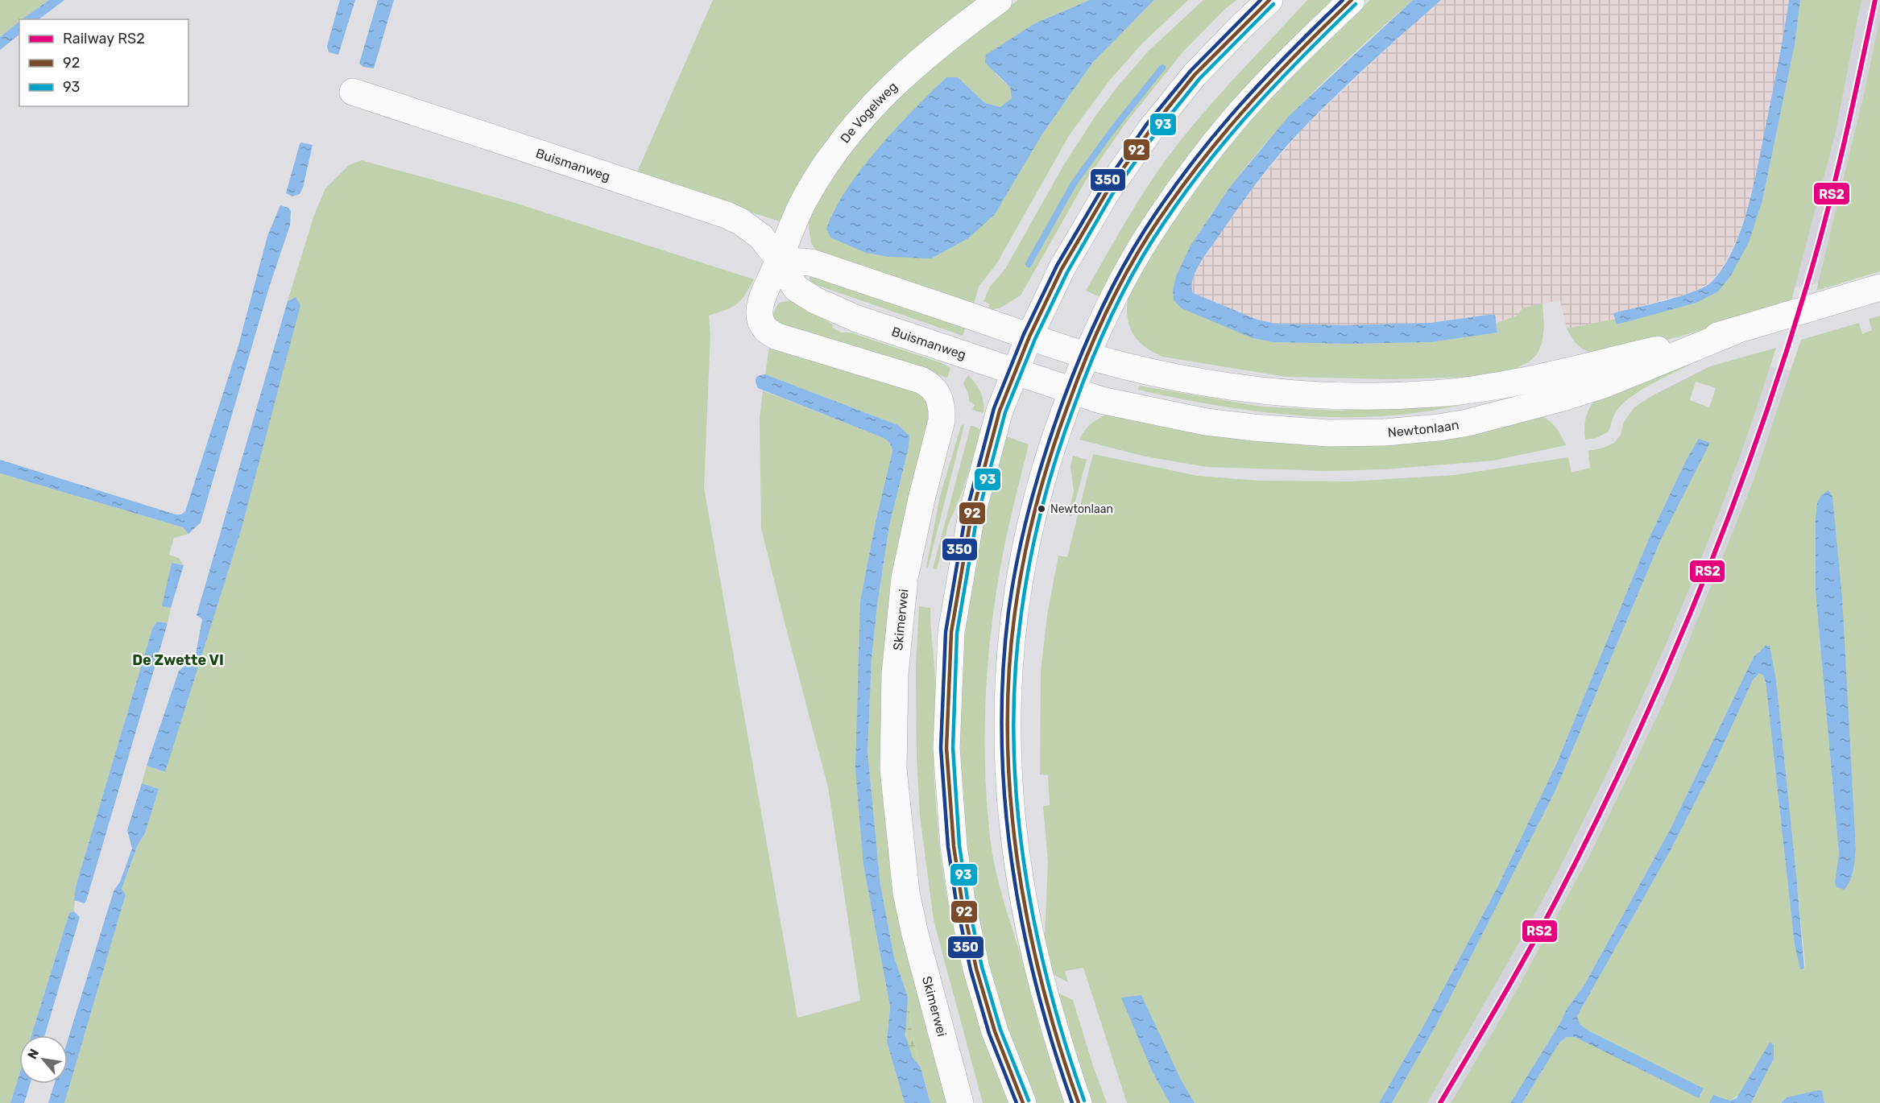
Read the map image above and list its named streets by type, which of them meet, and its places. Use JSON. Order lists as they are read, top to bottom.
{
  "streets": {
    "street": [
      "De Vogelweg",
      "Buismanweg",
      "Newtonlaan",
      "Skimerwei"
    ]
  },
  "crossings": [
    ["De Vogelweg", "Buismanweg"],
    ["De Vogelweg", "Skimerwei"],
    ["Buismanweg", "Newtonlaan"],
    ["Buismanweg", "Skimerwei"]
  ],
  "districts": ["De Zwette VI"],
  "places": ["Newtonlaan"],
  "lines": [
    "rail line RS2",
    "transit line 92",
    "transit line 350",
    "transit line 93"
  ],
  "legend": ["Railway RS2", "92", "93"],
  "north": "top left"
}
